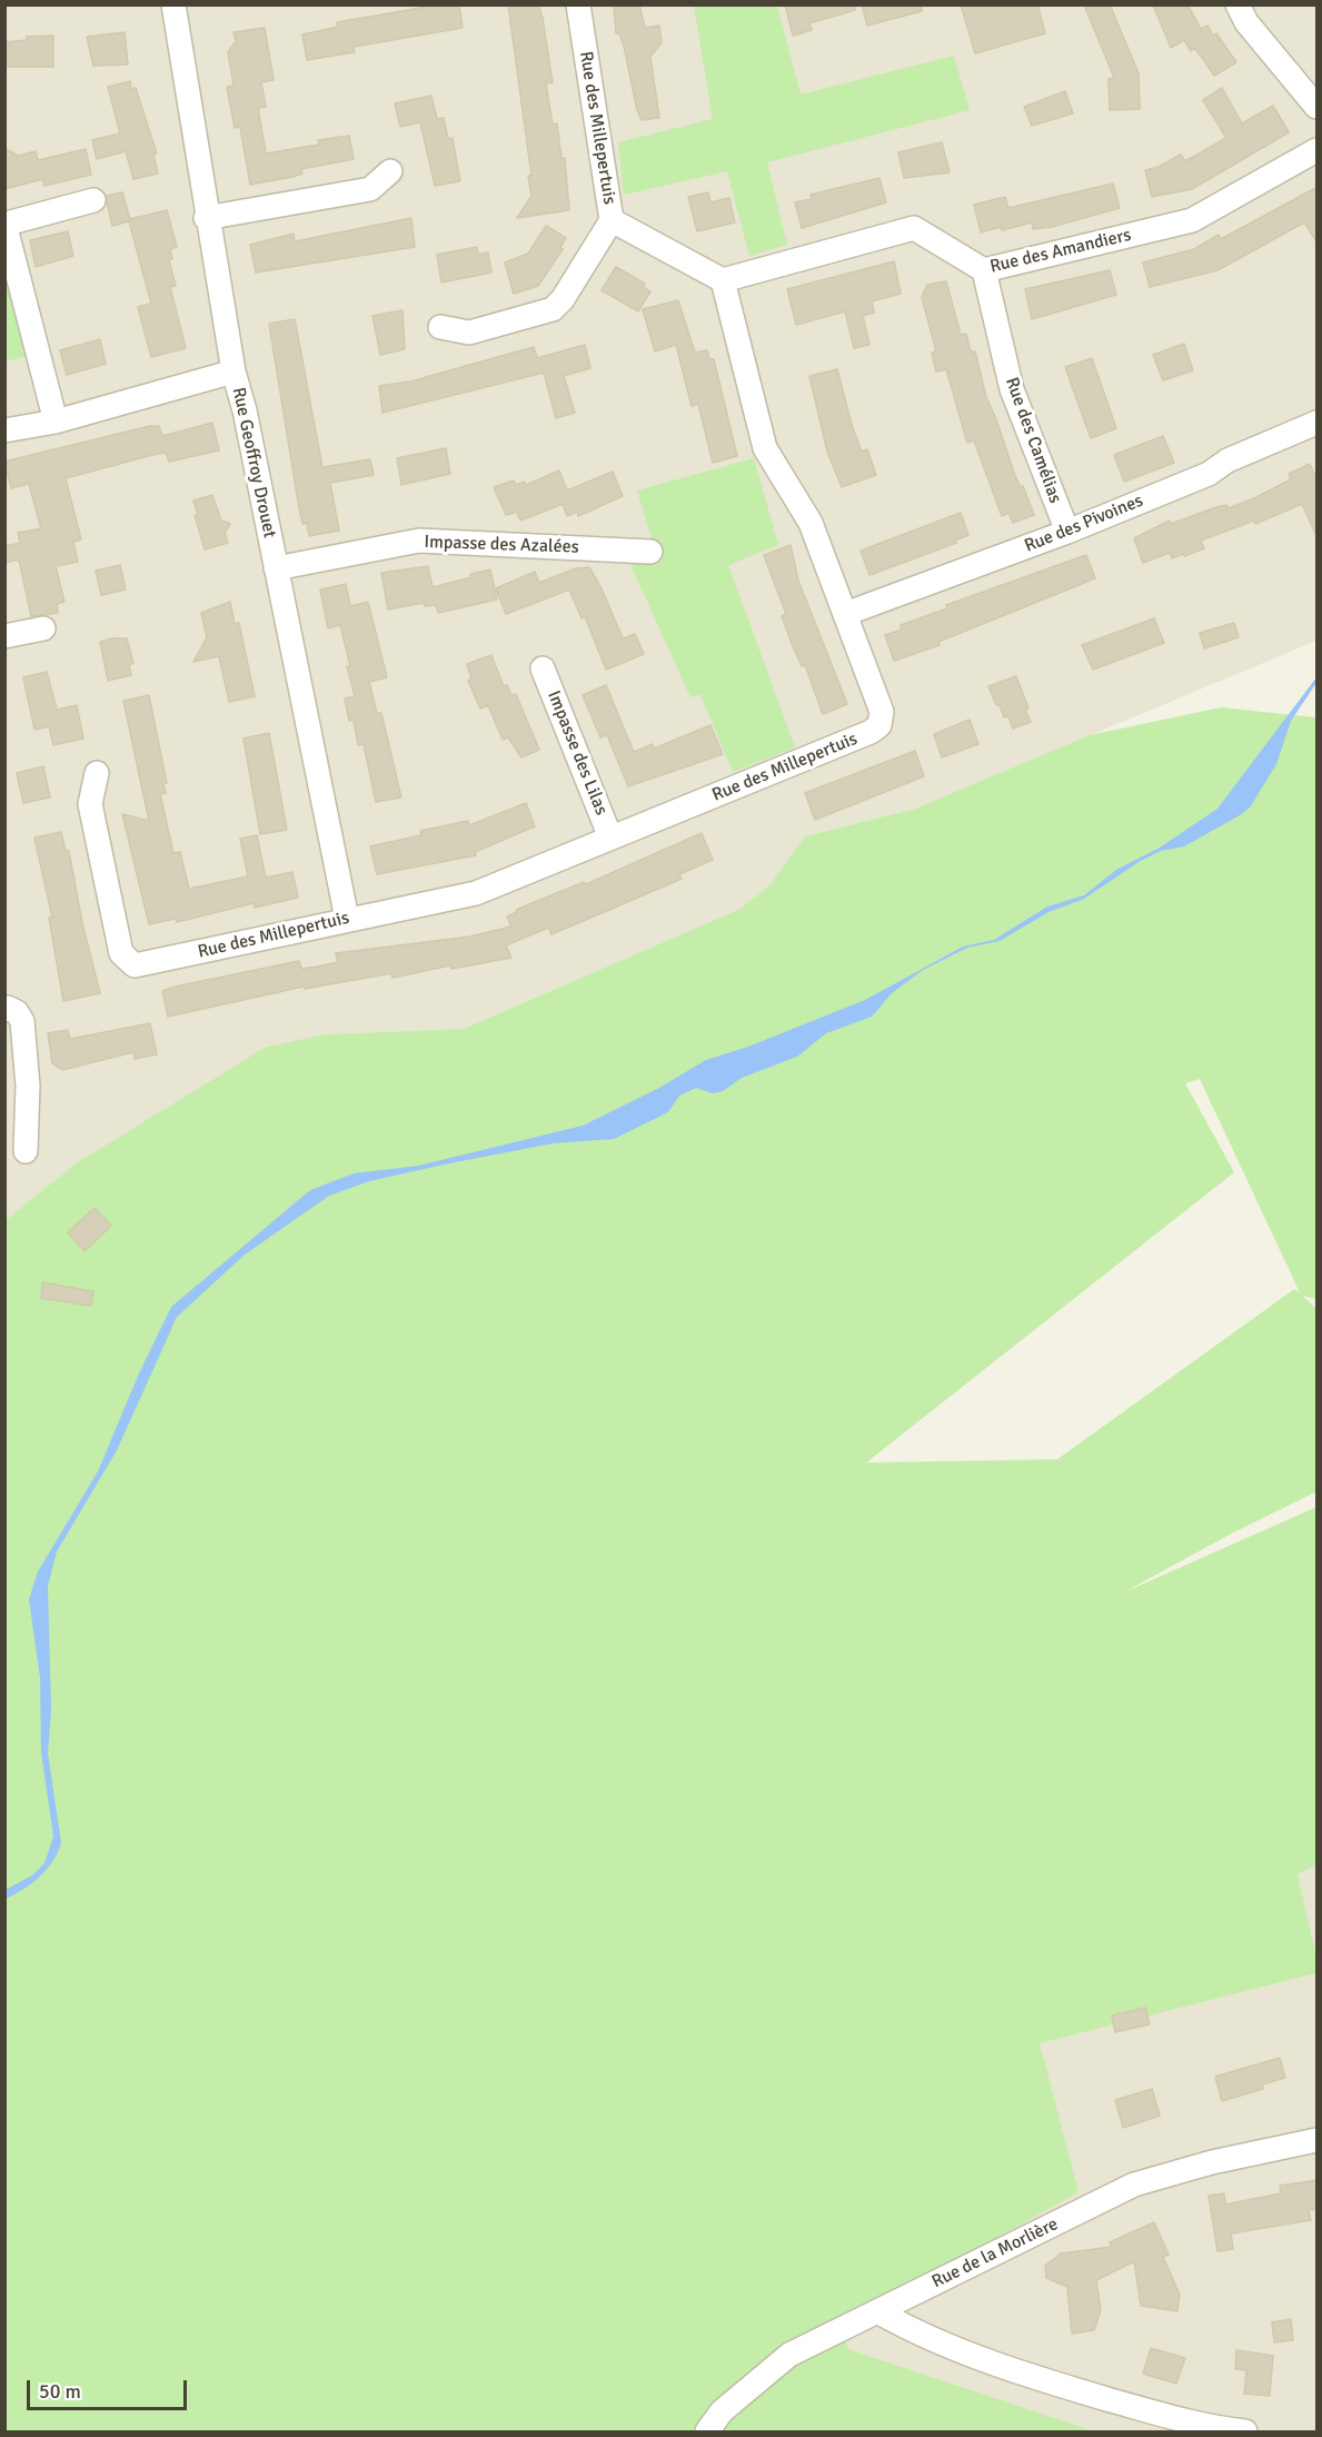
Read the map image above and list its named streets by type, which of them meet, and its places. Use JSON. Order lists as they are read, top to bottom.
{
  "streets": {
    "street": [
      "Rue des Millepertuis",
      "Rue des Amandiers",
      "Rue des Camélias",
      "Rue Geoffroy Drouet",
      "Rue des Pivoines",
      "Impasse des Azalées",
      "Impasse des Lilas",
      "Rue de la Morlière"
    ]
  },
  "crossings": [
    ["Rue des Millepertuis", "Rue des Amandiers"],
    ["Rue des Millepertuis", "Rue Geoffroy Drouet"],
    ["Rue des Millepertuis", "Rue des Pivoines"],
    ["Rue des Millepertuis", "Impasse des Lilas"],
    ["Rue des Amandiers", "Rue des Camélias"],
    ["Rue des Camélias", "Rue des Pivoines"],
    ["Rue Geoffroy Drouet", "Impasse des Azalées"]
  ],
  "scale_bar": "50 m"
}
